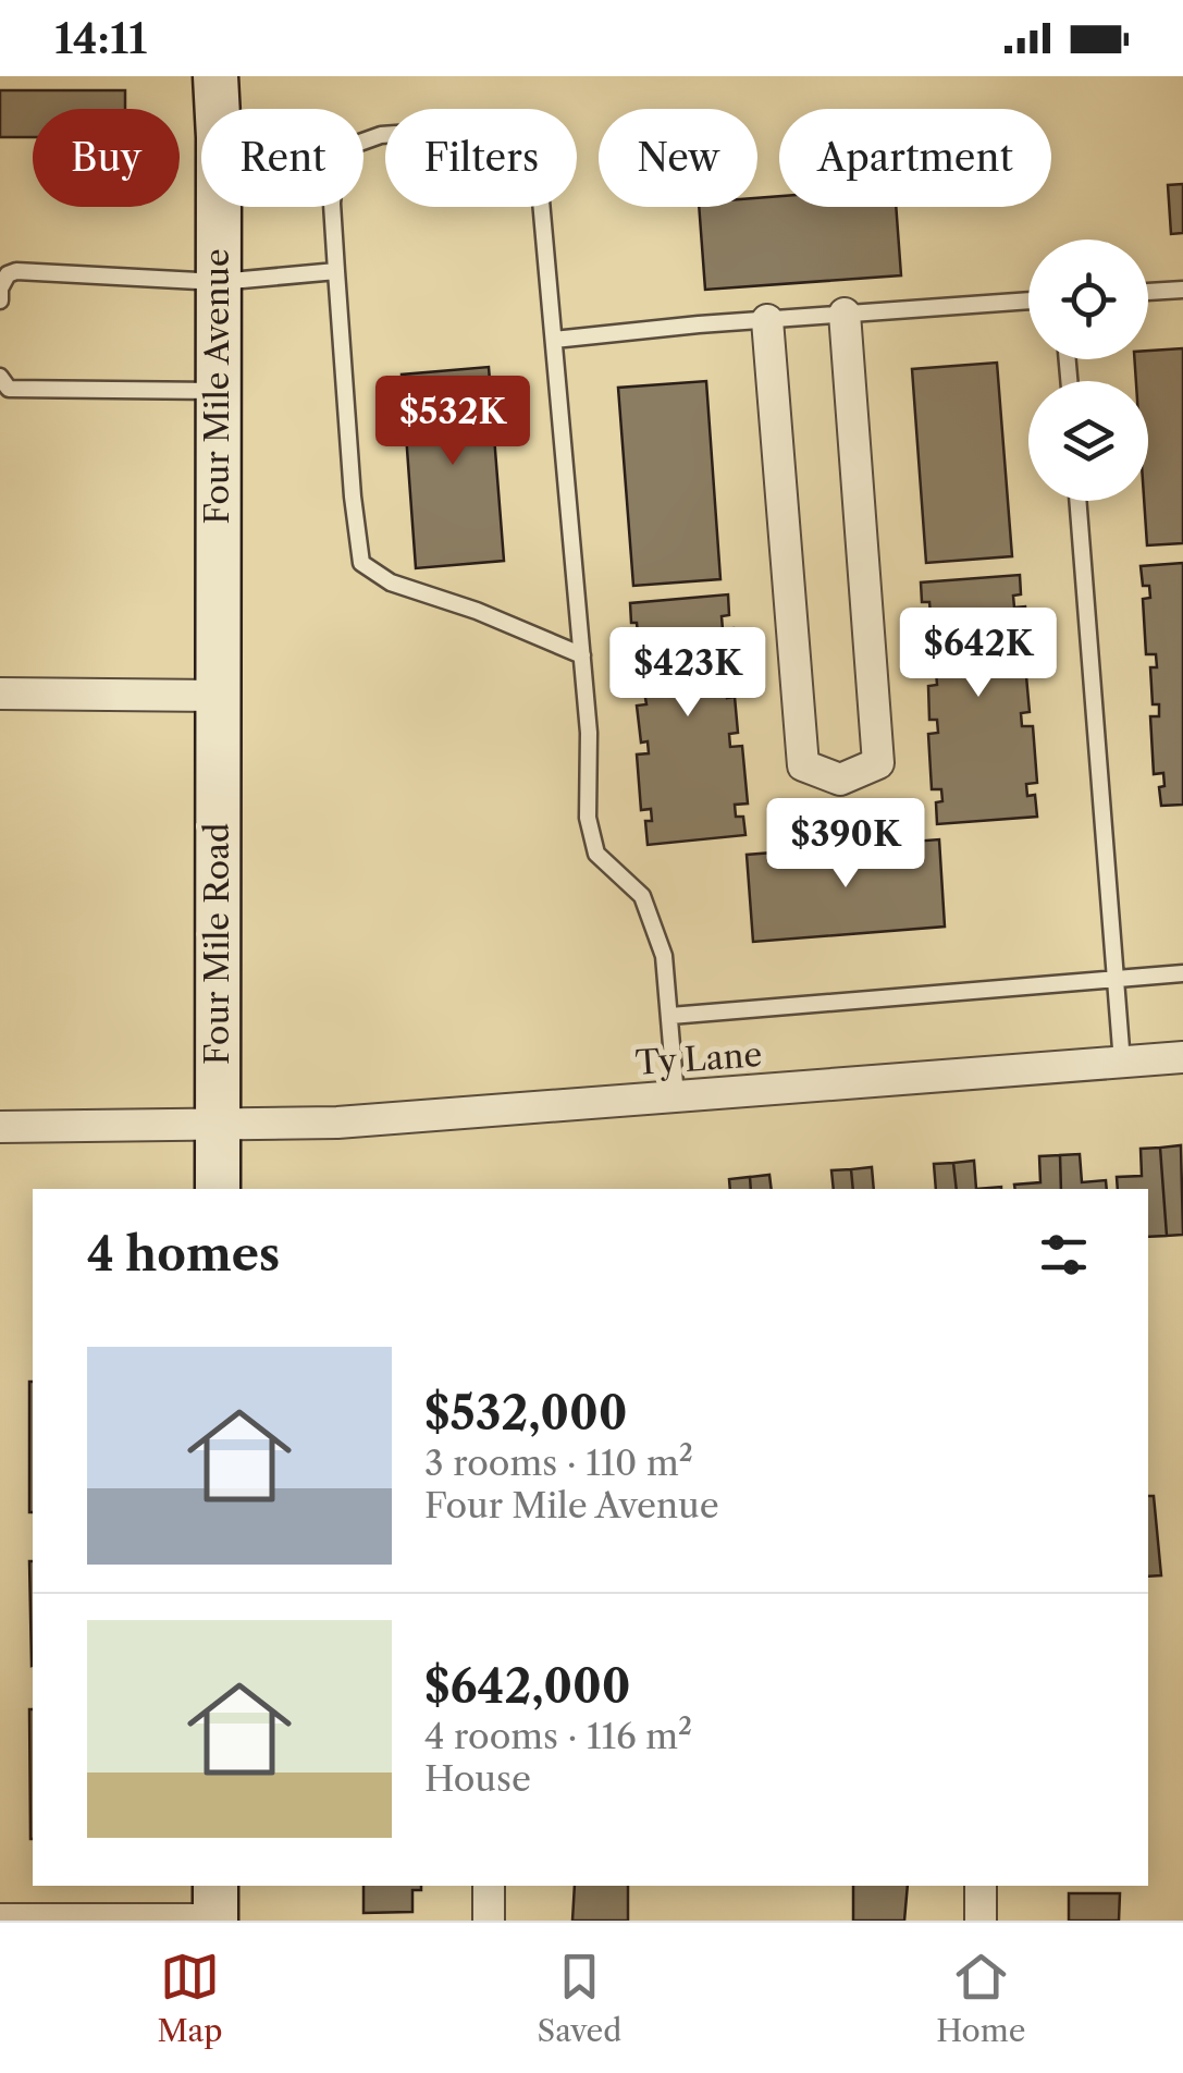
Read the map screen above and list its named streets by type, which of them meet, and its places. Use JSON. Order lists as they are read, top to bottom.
{
  "streets": {
    "street": ["Four Mile Avenue", "Four Mile Road", "Ty Lane"]
  },
  "crossings": [
    ["Four Mile Avenue", "Four Mile Road"],
    ["Four Mile Road", "Ty Lane"]
  ],
  "page": {
    "status": "14:11",
    "chip": [
      "Buy",
      "Rent",
      "Filters",
      "New",
      "Apartment"
    ],
    "price": [
      "$532K",
      "$642K",
      "$423K",
      "$390K"
    ],
    "heading": "4 homes",
    "list": [
      {
        "name": "$532,000",
        "note": "3 rooms · 110 m² · Four Mile Avenue"
      },
      {
        "name": "$642,000",
        "note": "4 rooms · 116 m² · House"
      }
    ],
    "tabs": ["Map", "Saved", "Home"]
  }
}
